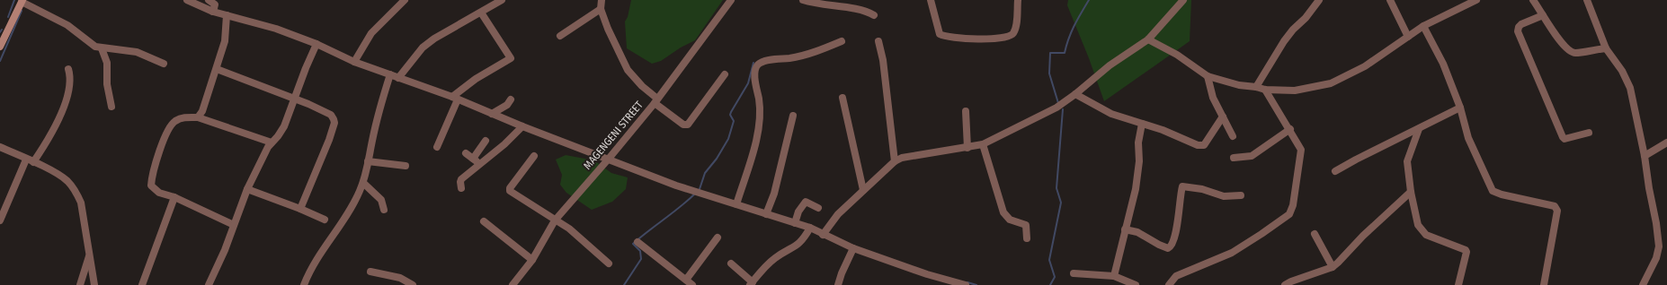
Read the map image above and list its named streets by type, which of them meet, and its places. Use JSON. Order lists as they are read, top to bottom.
{
  "streets": {
    "street": ["MAGENGENI STREET"]
  }
}
